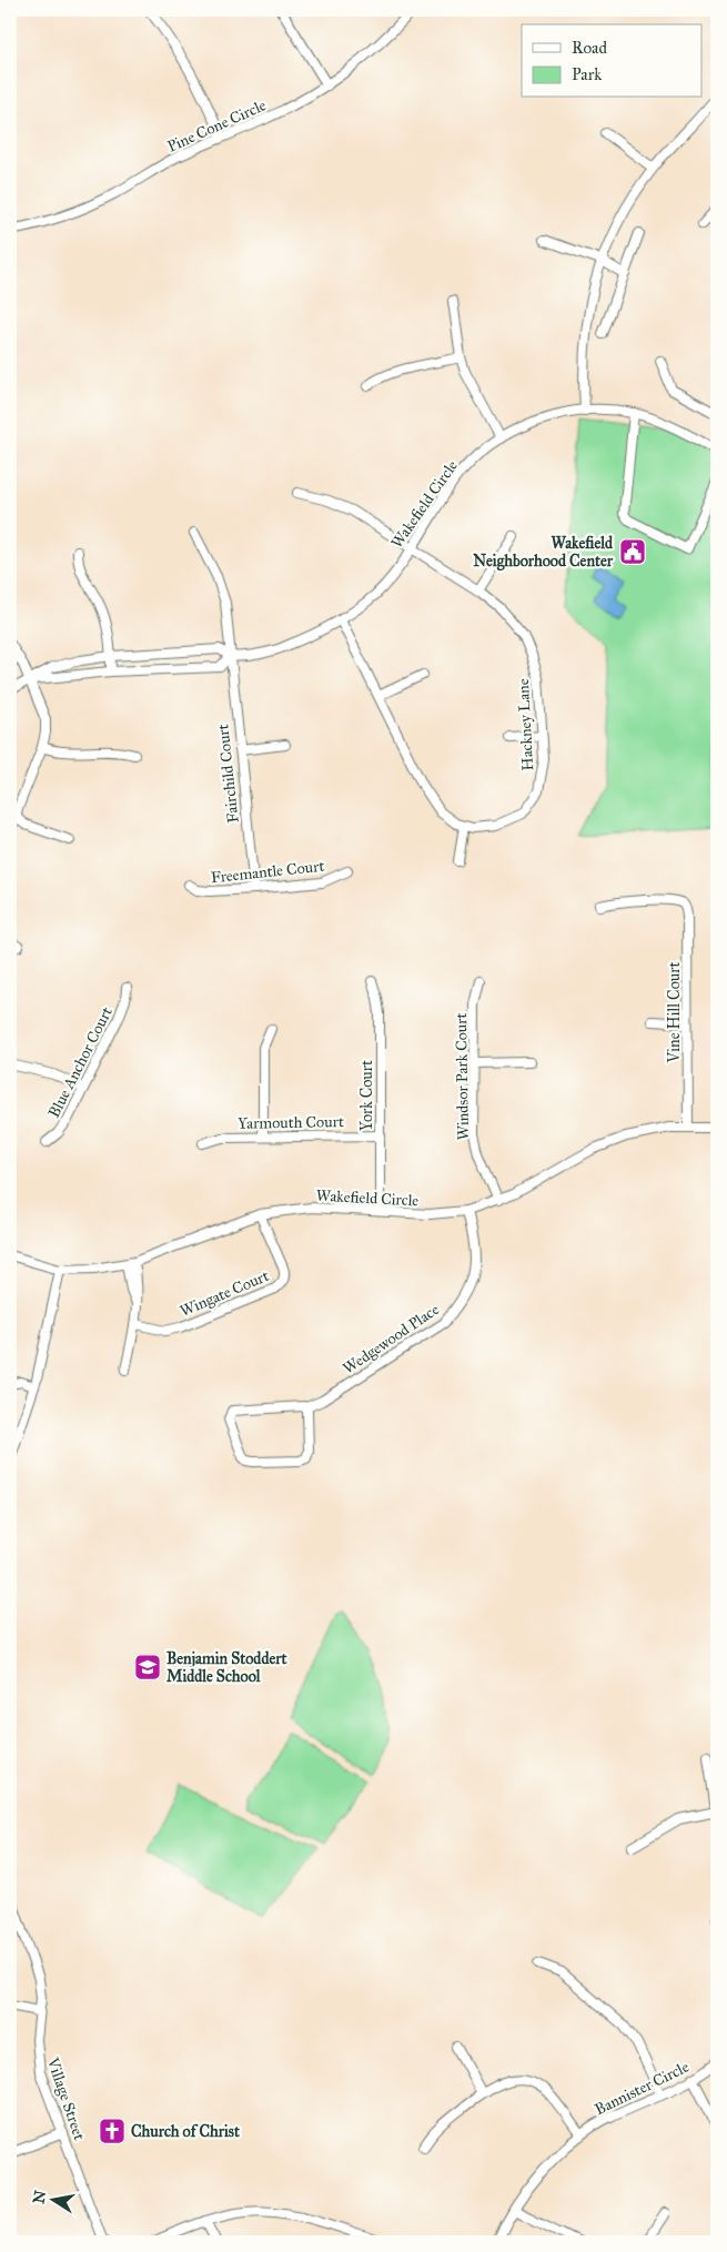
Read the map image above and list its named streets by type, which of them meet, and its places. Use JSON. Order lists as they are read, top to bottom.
{
  "streets": {
    "street": [
      "Pine Cone Circle",
      "Wakefield Circle",
      "Hackney Lane",
      "Fairchild Court",
      "Freemantle Court",
      "Vine Hill Court",
      "Blue Anchor Court",
      "Windsor Park Court",
      "York Court",
      "Yarmouth Court",
      "Wingate Court",
      "Wedgewood Place",
      "Bannister Circle",
      "Village Street"
    ]
  },
  "crossings": [
    ["Wakefield Circle", "Hackney Lane"],
    ["Wakefield Circle", "Fairchild Court"],
    ["Wakefield Circle", "Vine Hill Court"],
    ["Wakefield Circle", "Windsor Park Court"],
    ["Wakefield Circle", "York Court"],
    ["Wakefield Circle", "Wingate Court"],
    ["Wakefield Circle", "Wedgewood Place"],
    ["Fairchild Court", "Freemantle Court"],
    ["York Court", "Yarmouth Court"]
  ],
  "places": {
    "public building": ["Wakefield Neighborhood Center"],
    "school or university": ["Benjamin Stoddert Middle School"],
    "church": ["Church of Christ"]
  },
  "legend": ["Road", "Park"],
  "north": "left"
}
